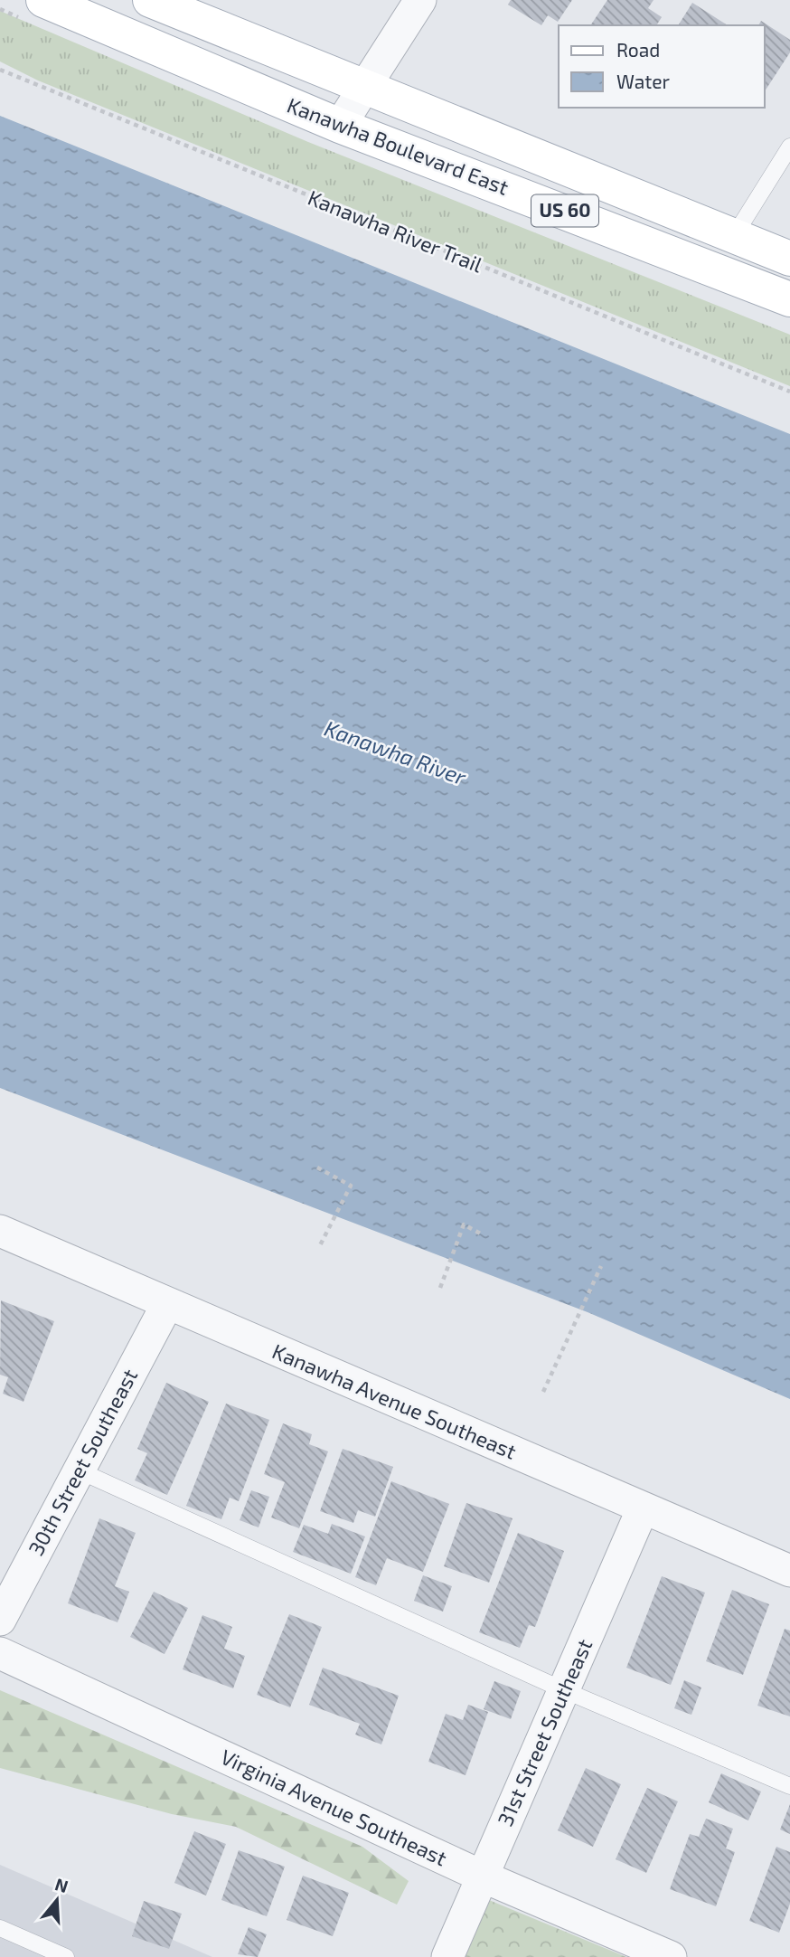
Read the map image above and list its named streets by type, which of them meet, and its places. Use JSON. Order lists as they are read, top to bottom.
{
  "streets": {
    "main road": ["Kanawha Boulevard East", "US 60"],
    "street": [
      "Kanawha Avenue Southeast",
      "30th Street Southeast",
      "31st Street Southeast",
      "Virginia Avenue Southeast"
    ],
    "path": ["Kanawha River Trail"]
  },
  "crossings": [
    ["Kanawha Avenue Southeast", "30th Street Southeast"],
    ["Kanawha Avenue Southeast", "31st Street Southeast"],
    ["31st Street Southeast", "Virginia Avenue Southeast"]
  ],
  "water": ["Kanawha River"],
  "legend": ["Road", "Water"],
  "north": "top"
}
